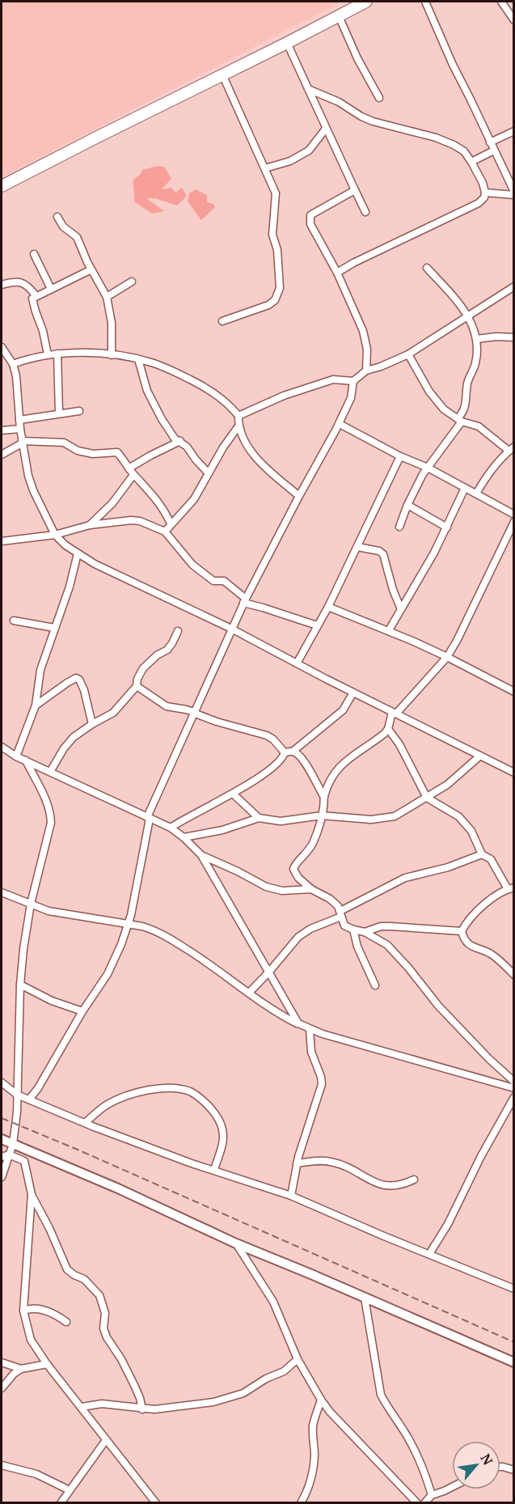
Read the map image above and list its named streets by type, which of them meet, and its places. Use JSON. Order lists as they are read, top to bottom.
{
  "north": "top right"
}
